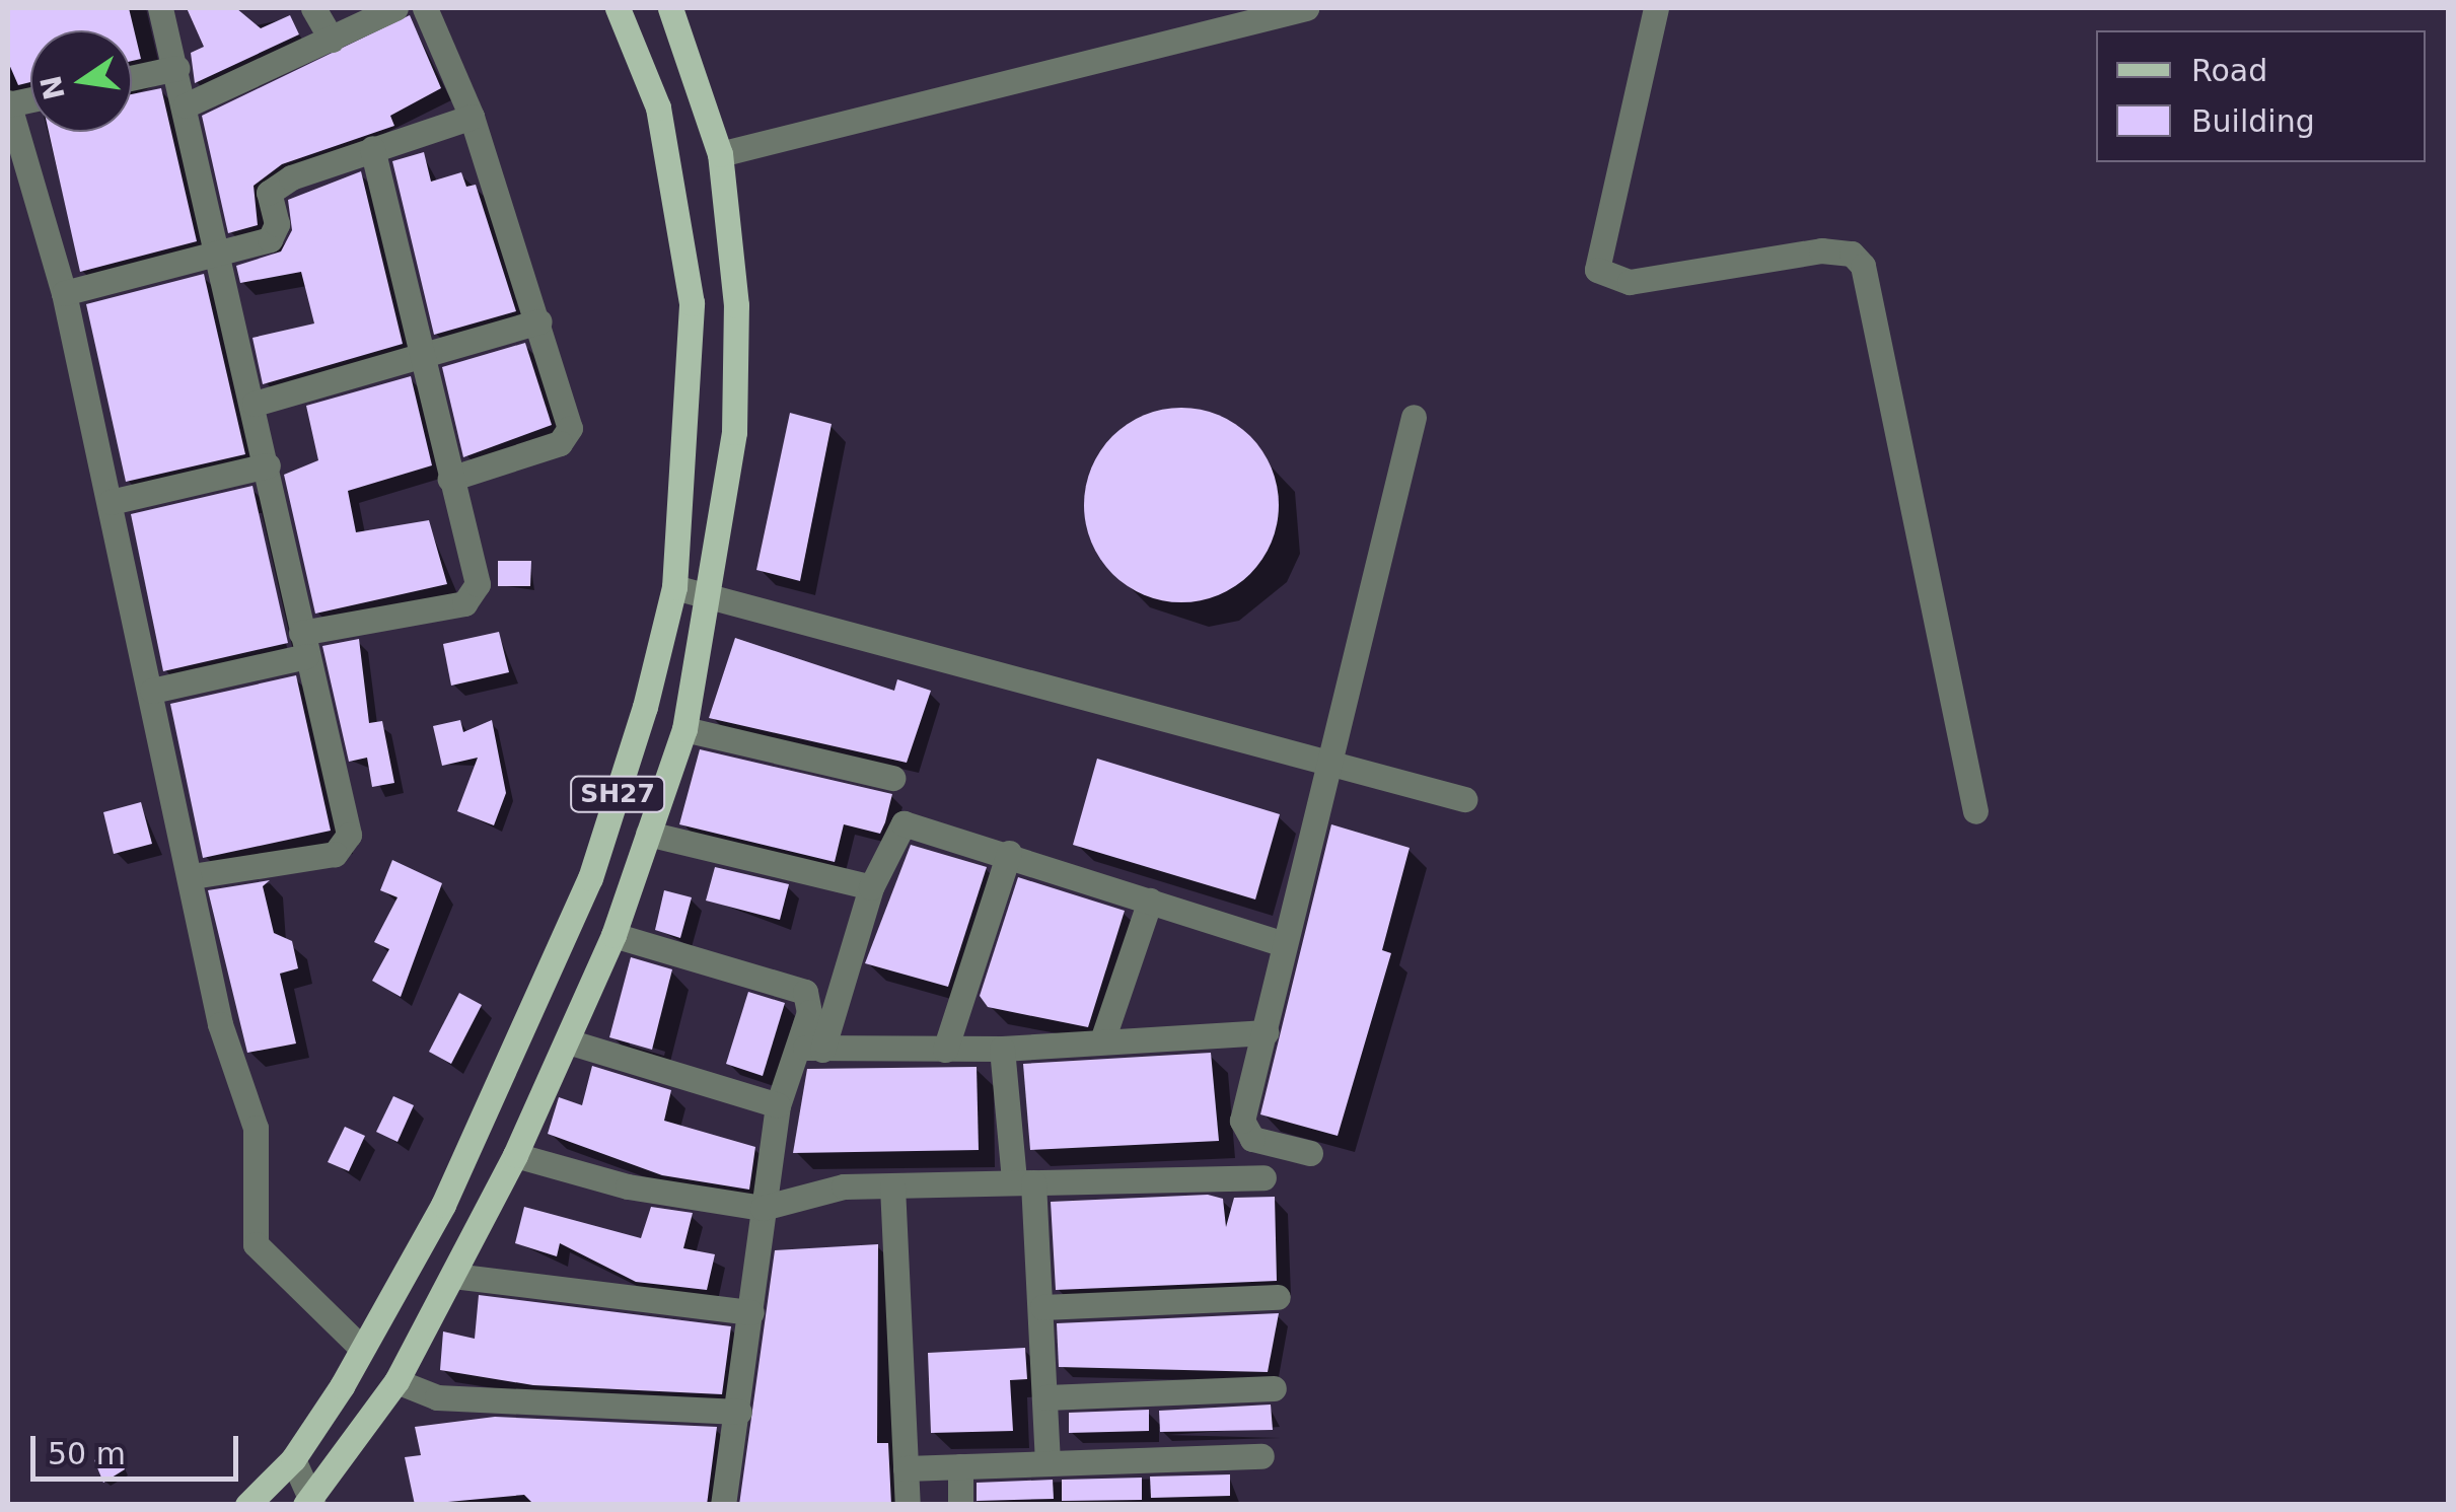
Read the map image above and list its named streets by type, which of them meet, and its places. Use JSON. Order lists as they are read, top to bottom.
{
  "streets": {
    "main road": ["SH27"]
  },
  "legend": ["Road", "Building"],
  "scale_bar": "50 m",
  "north": "left"
}
